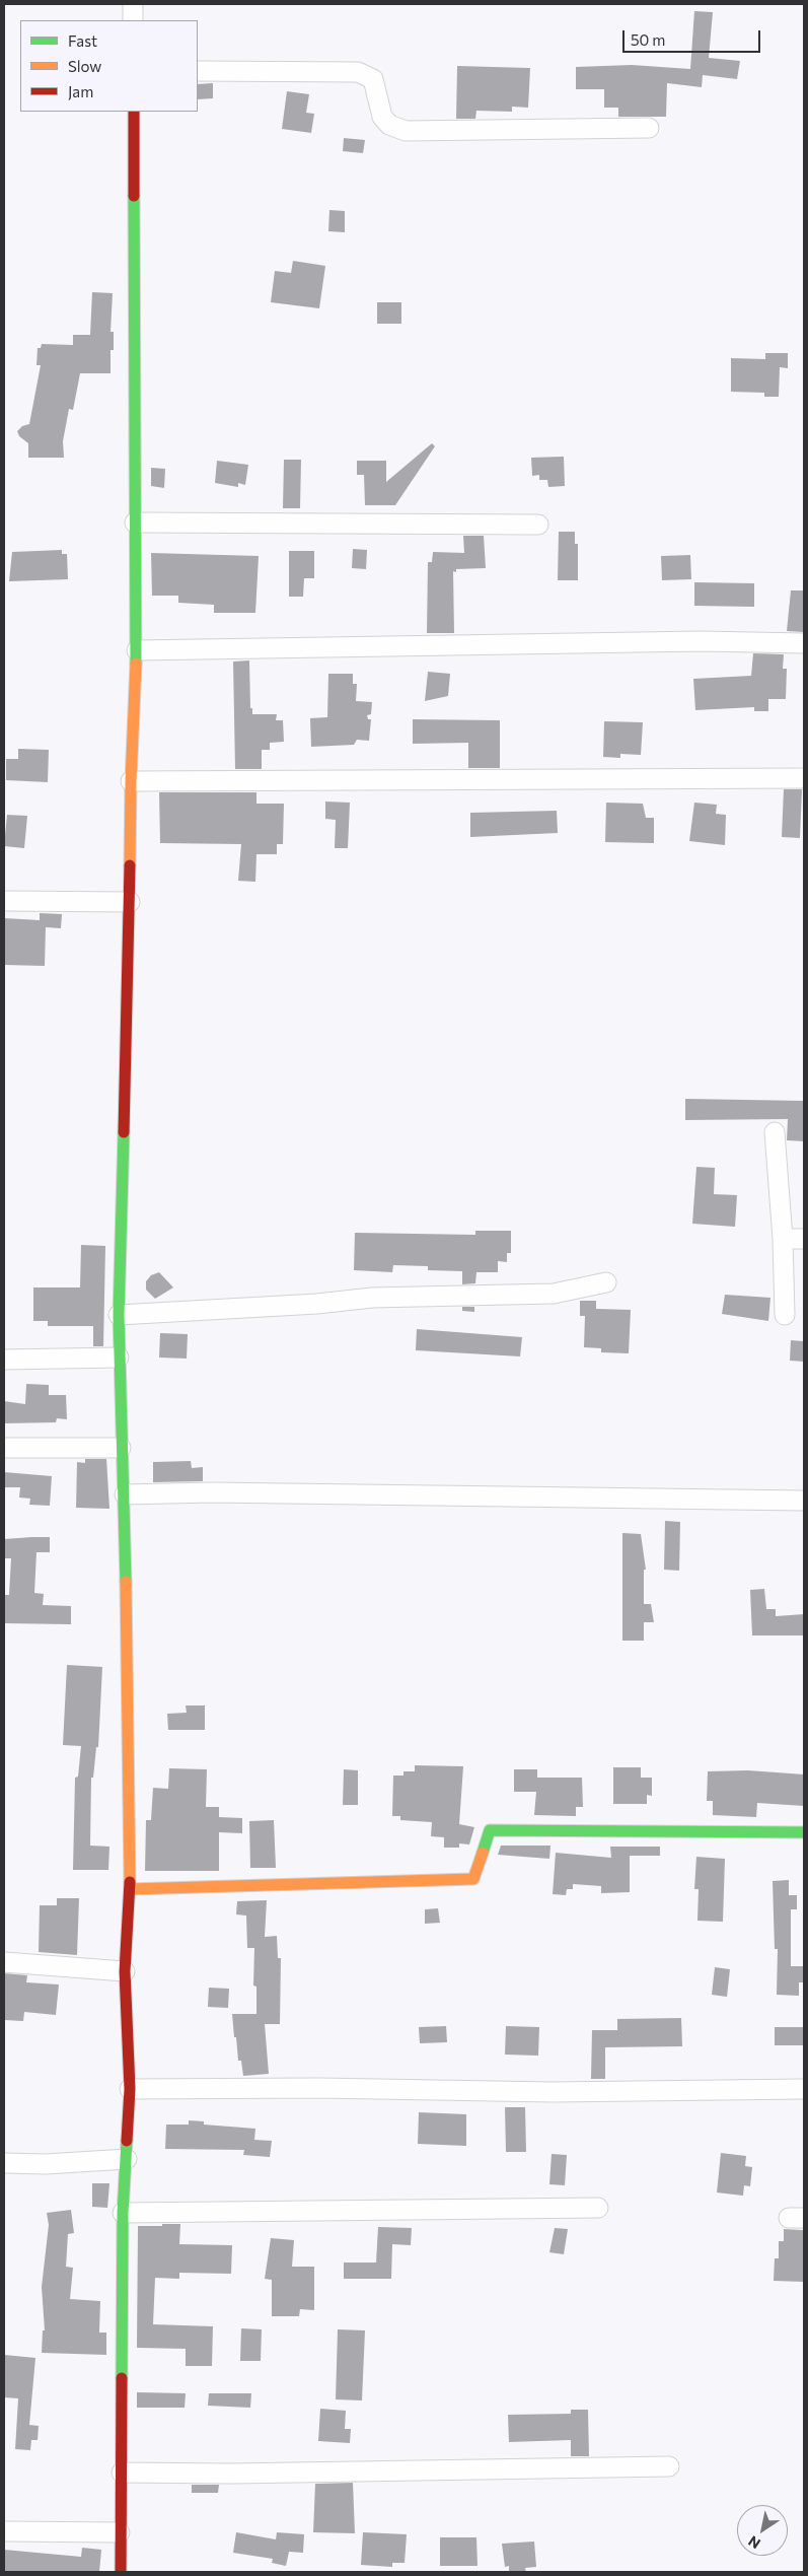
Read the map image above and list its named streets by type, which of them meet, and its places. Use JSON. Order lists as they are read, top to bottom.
{
  "legend": ["Fast", "Slow", "Jam"],
  "scale_bar": "50 m",
  "north": "bottom left"
}
